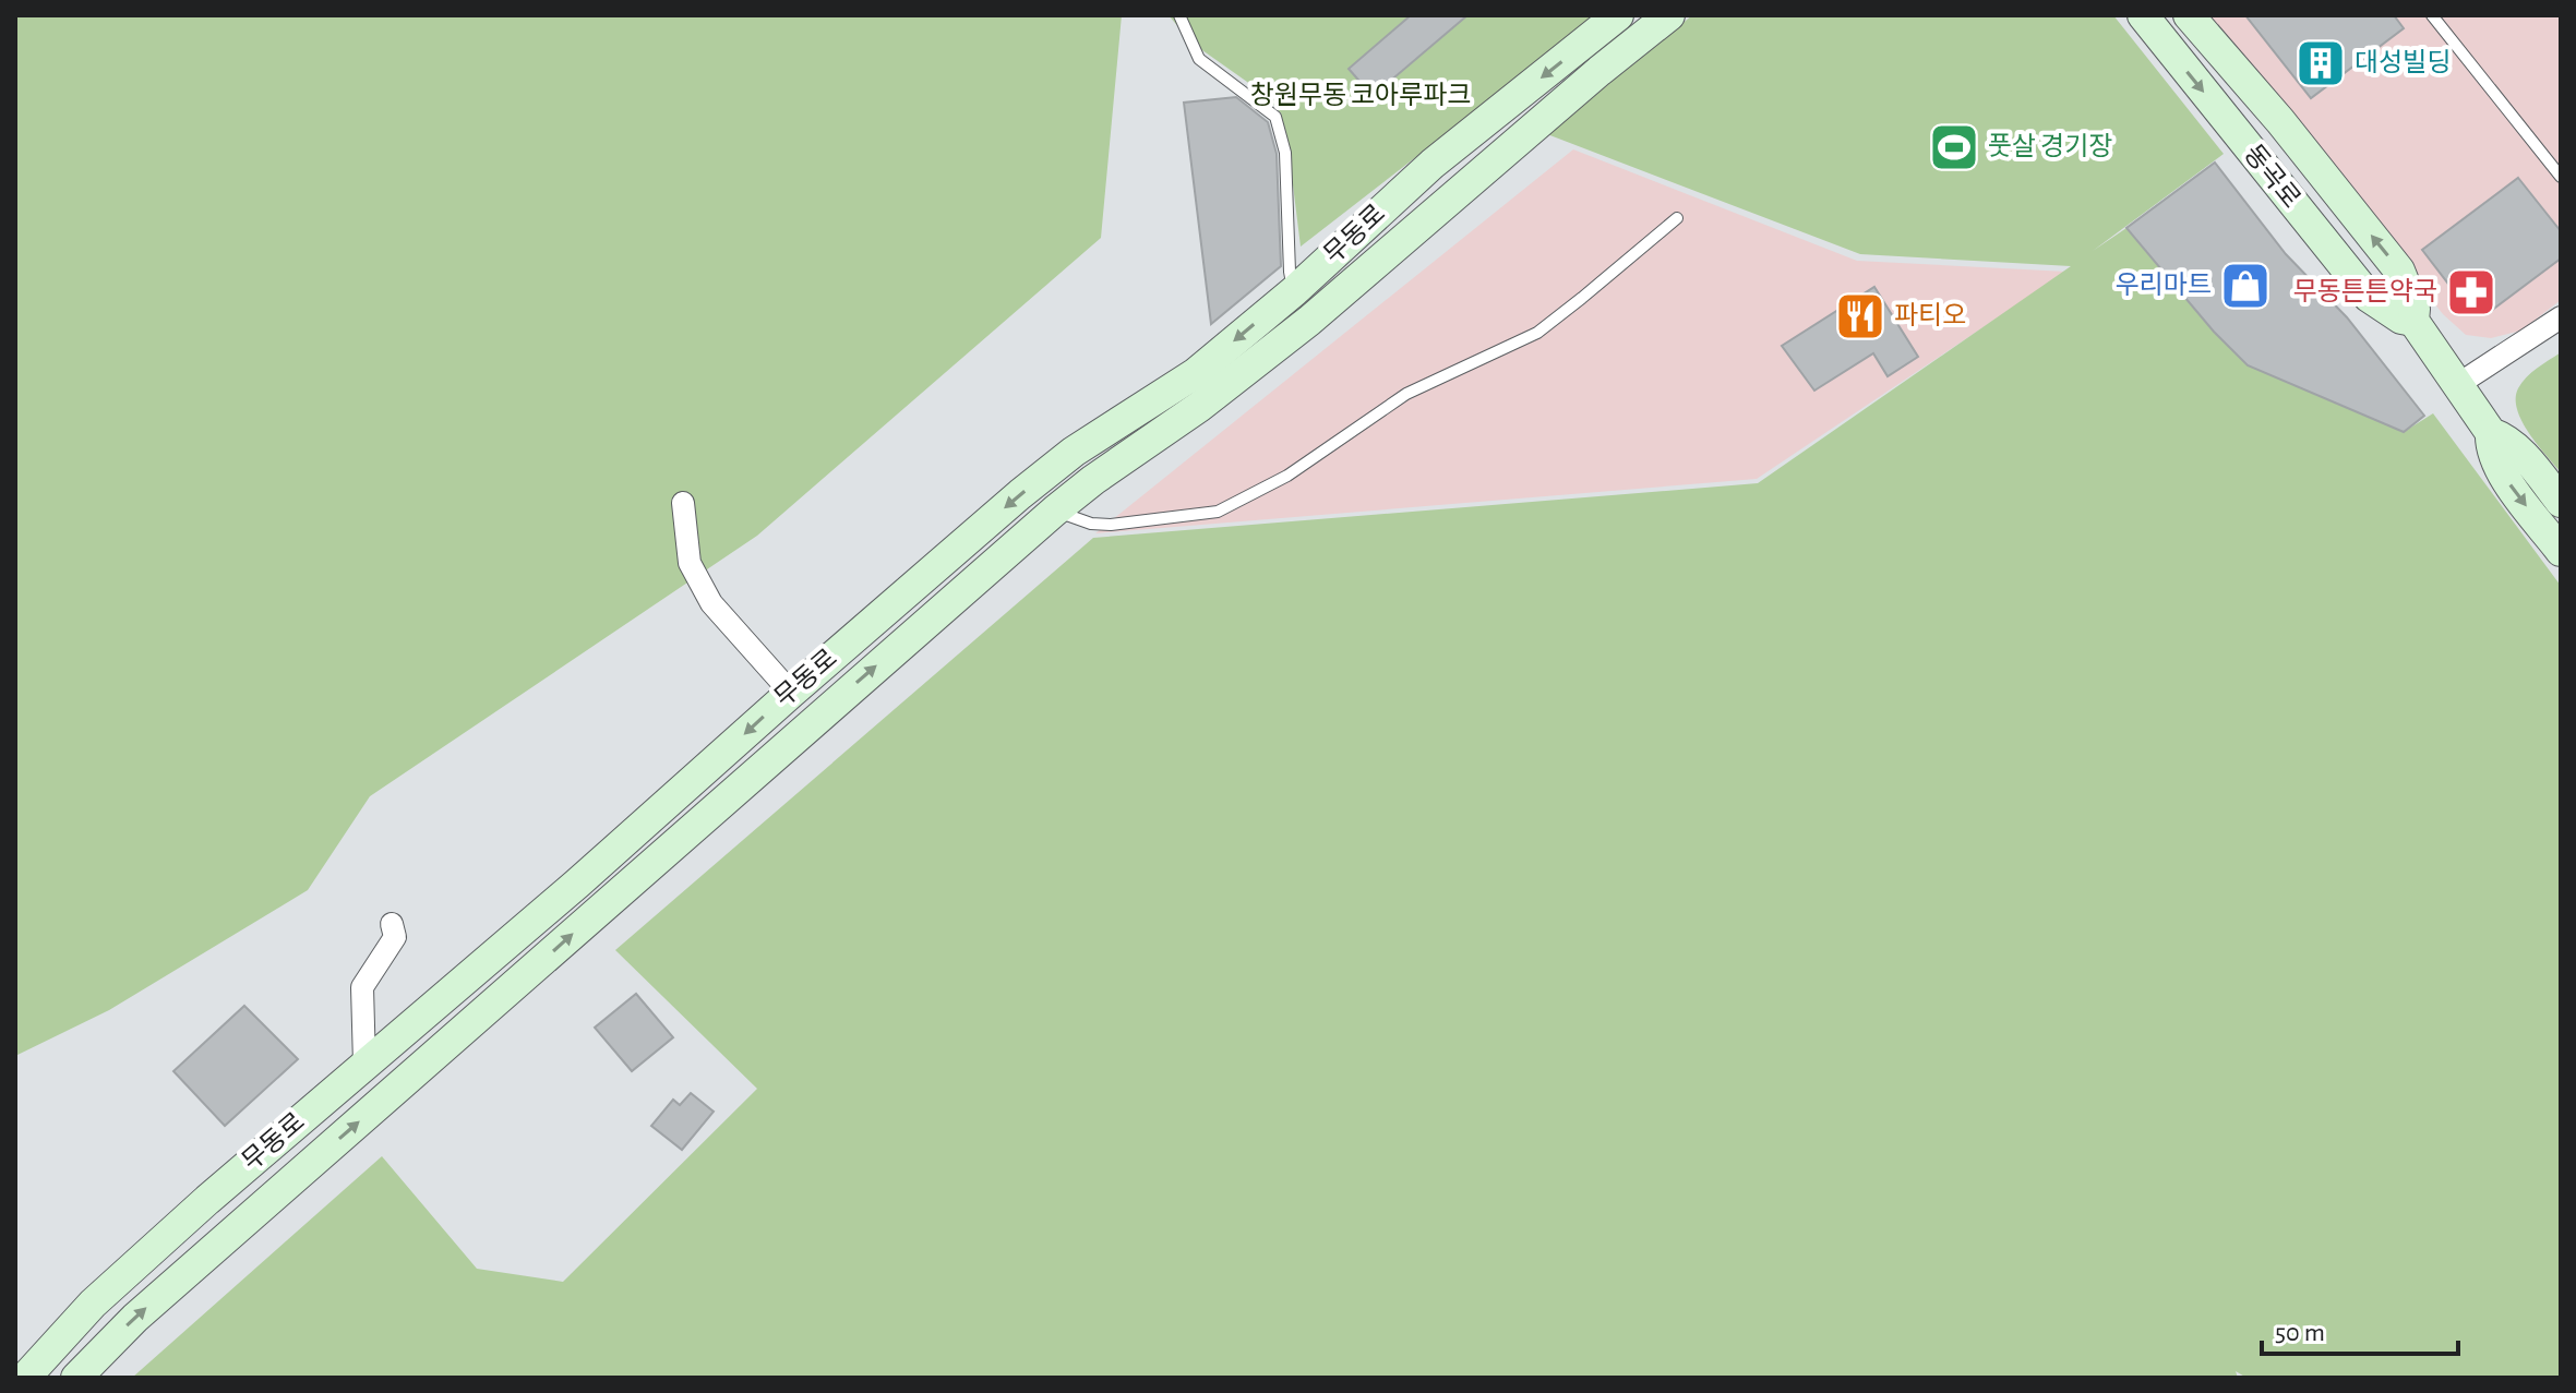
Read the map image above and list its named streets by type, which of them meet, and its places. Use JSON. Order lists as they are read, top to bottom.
{
  "streets": {
    "main road": ["동곡로", "무동로"]
  },
  "parks": ["창원무동 코아루파크"],
  "places": {
    "building": ["대성빌딩"],
    "sports": ["풋살 경기장"],
    "shop": ["우리마트"],
    "pharmacy": ["무동튼튼약국"],
    "restaurant": ["파티오"]
  },
  "scale_bar": "50 m"
}
